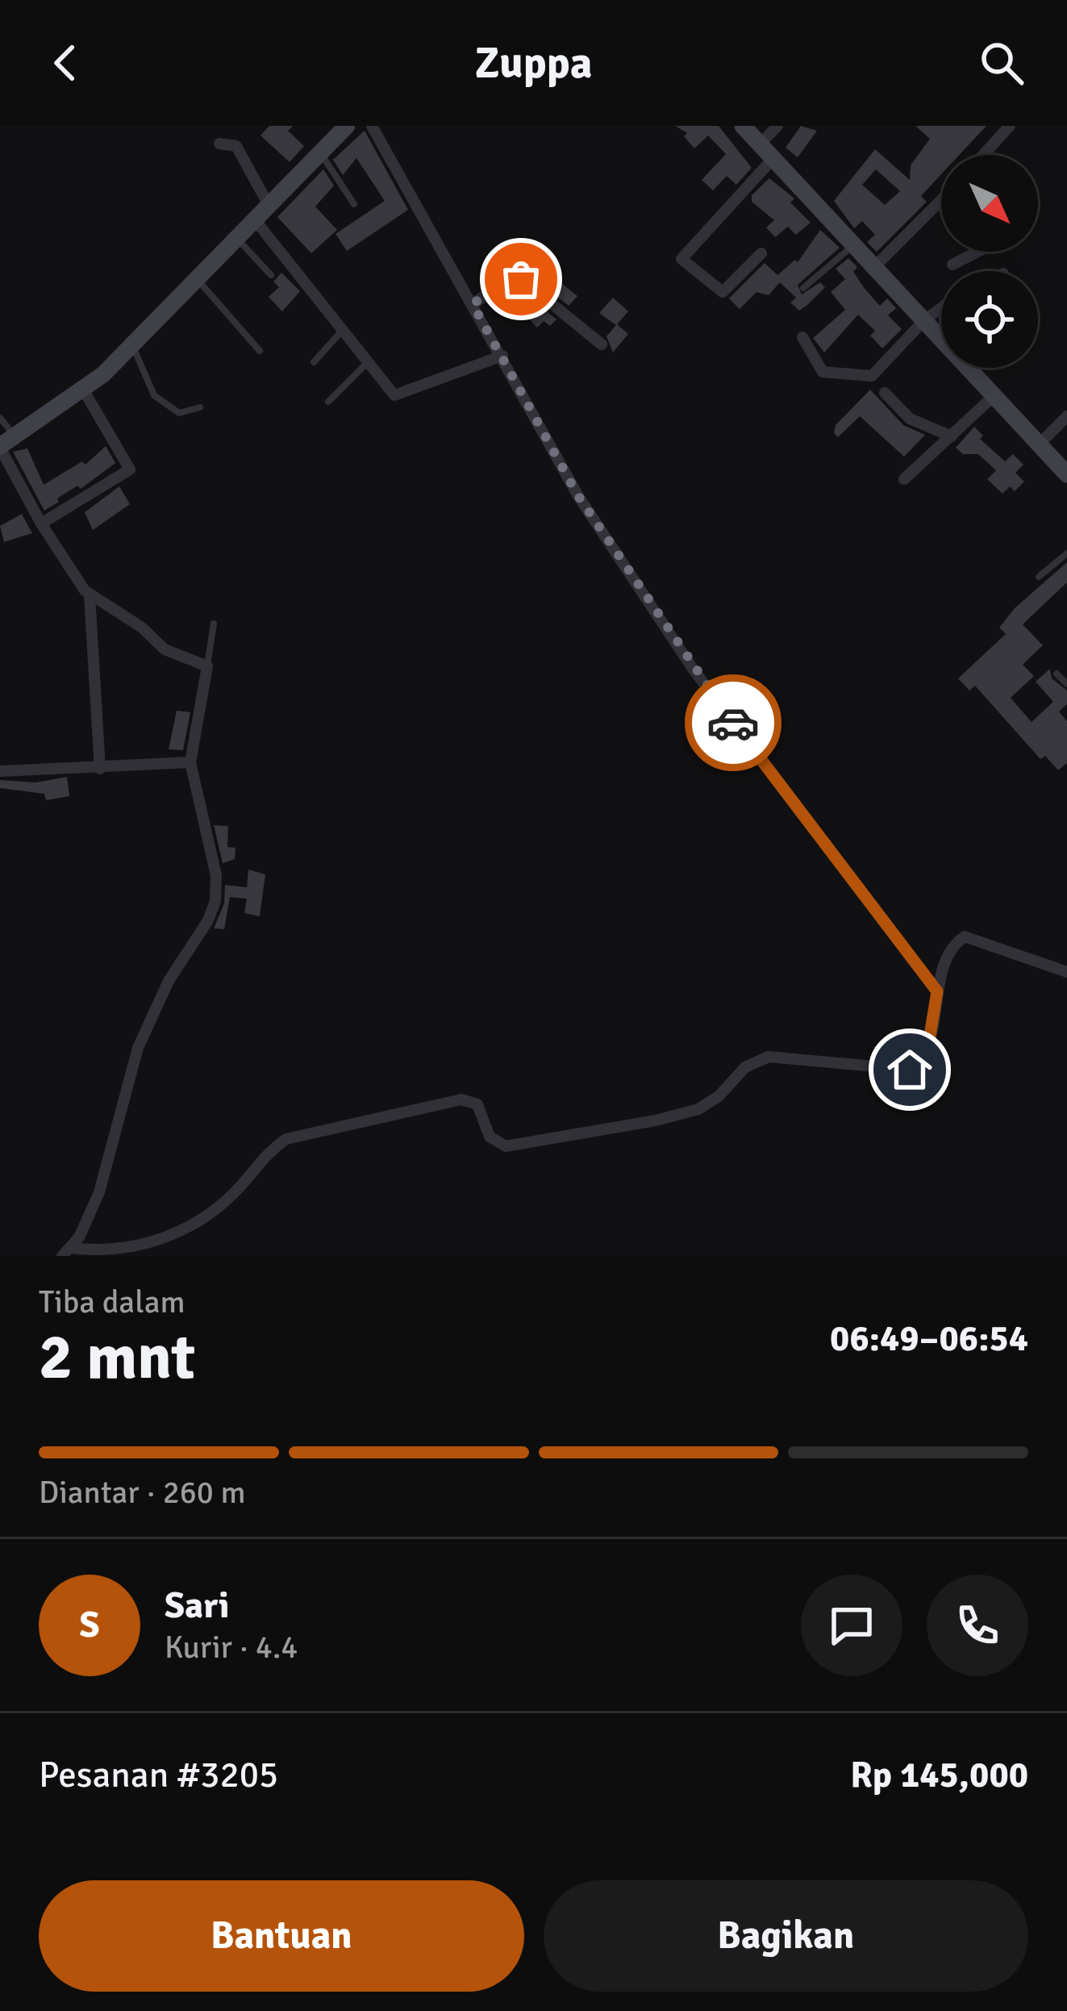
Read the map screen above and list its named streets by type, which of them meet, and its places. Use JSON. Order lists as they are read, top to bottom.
{
  "north": "bottom right",
  "page": {
    "header": "Zuppa",
    "heading": ["2 mnt", "Tiba dalam", "06:49–06:54"],
    "panel": [
      "Sari",
      "Kurir · 4.4",
      "Pesanan #3205",
      "Rp 145,000"
    ],
    "bar": "Diantar · 260 m",
    "round": "S",
    "buttons": ["Bantuan", "Bagikan"]
  }
}
